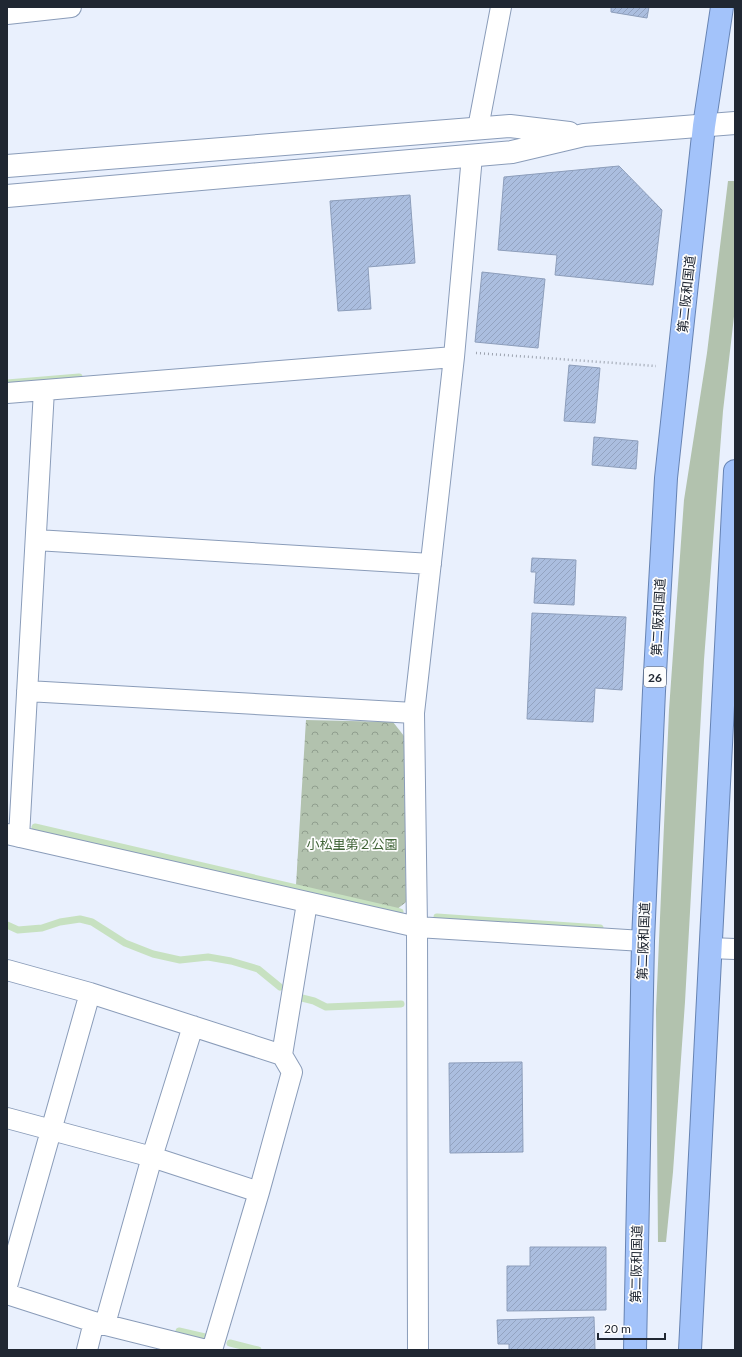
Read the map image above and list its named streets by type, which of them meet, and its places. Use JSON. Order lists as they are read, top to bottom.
{
  "streets": {
    "highway": ["第二阪和国道", "26"]
  },
  "parks": ["小松里第２公園"],
  "scale_bar": "20 m"
}
